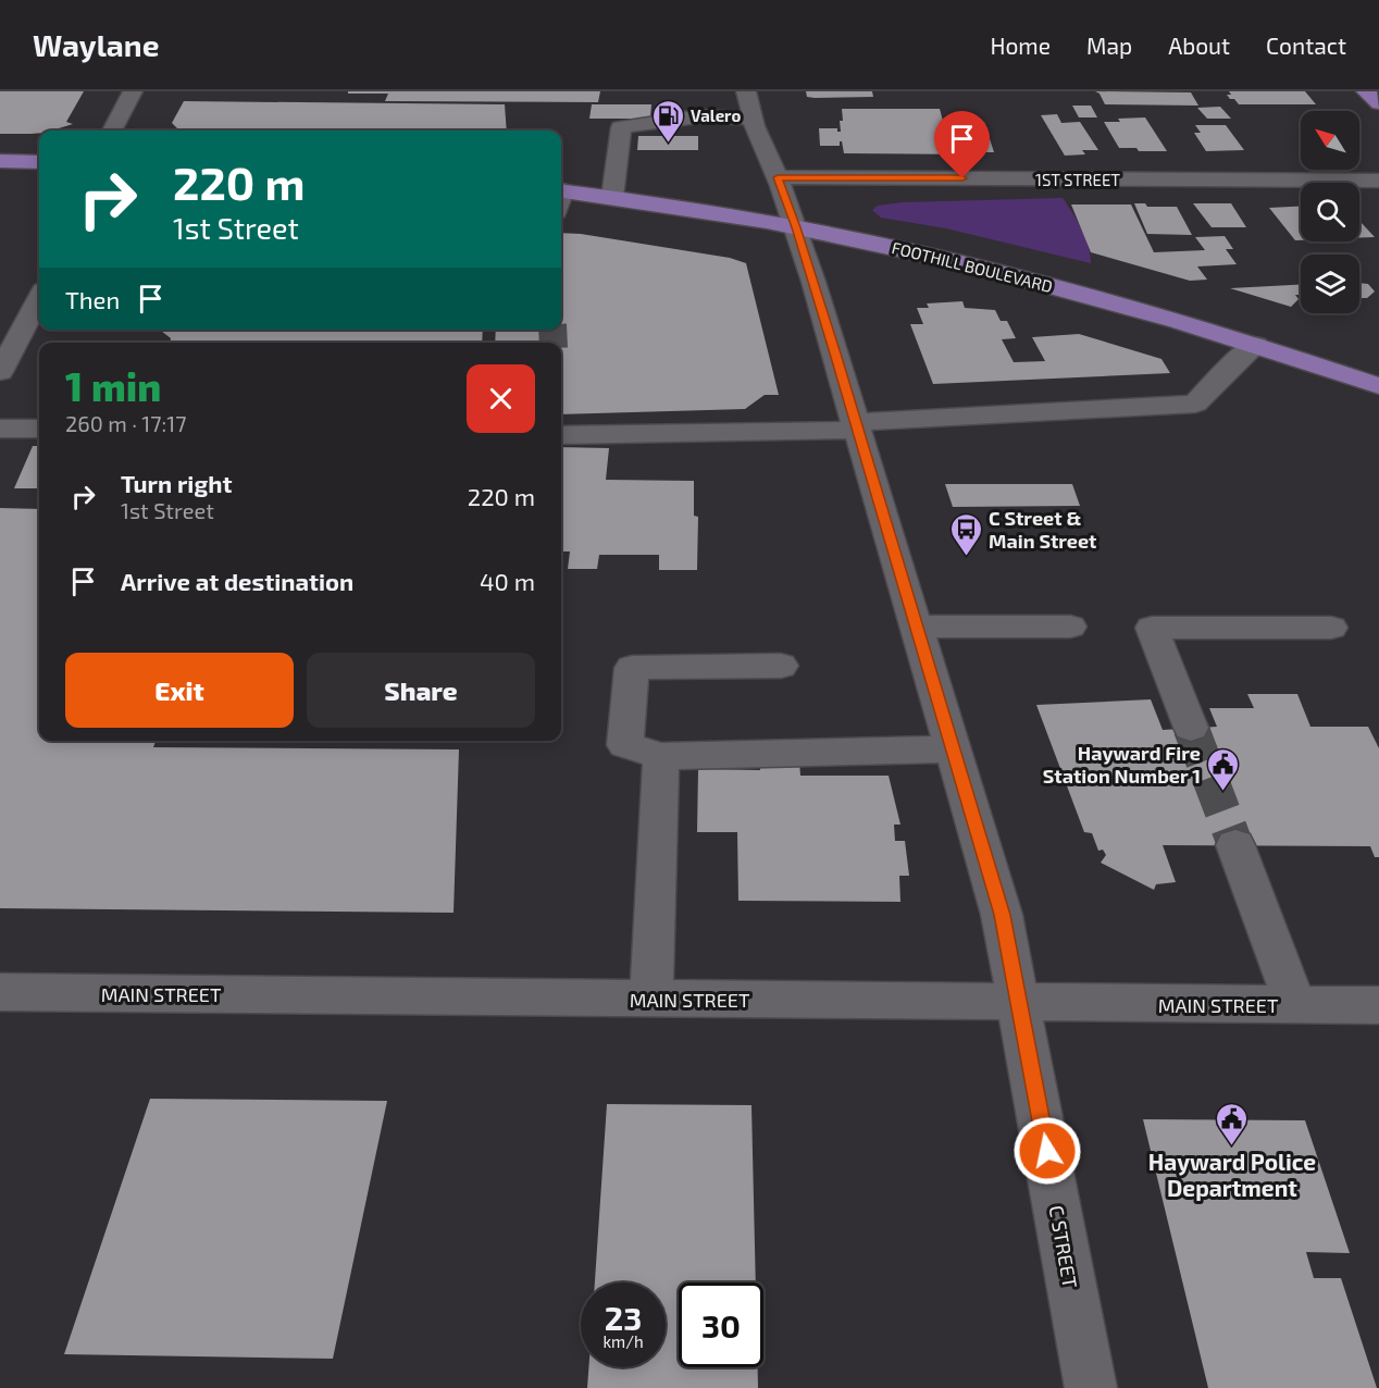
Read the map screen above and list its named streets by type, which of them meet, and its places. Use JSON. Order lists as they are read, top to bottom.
{
  "streets": {
    "main road": ["FOOTHILL BOULEVARD"],
    "street": ["1ST STREET", "MAIN STREET", "C STREET"]
  },
  "crossings": [
    ["1ST STREET", "C STREET"],
    ["FOOTHILL BOULEVARD", "C STREET"],
    ["MAIN STREET", "C STREET"]
  ],
  "places": {
    "fuel station": ["Valero"],
    "bus stop": ["C Street & Main Street"],
    "public building": ["Hayward Fire Station Number 1", "Hayward Police Department"]
  },
  "north": "top left",
  "page": {
    "header": "Waylane",
    "nav": [
      "Home",
      "Map",
      "About",
      "Contact"
    ],
    "turn": ["220 m", "1st Street"],
    "then": "Then",
    "heading": ["1 min", "260 m · 17:17"],
    "list": [
      {
        "name": "Turn right",
        "note": "1st Street",
        "value": "220 m"
      },
      {
        "name": "Arrive at destination",
        "value": "40 m"
      }
    ],
    "buttons": ["Exit", "Share"],
    "speed": "23 km/h",
    "limit": "30"
  }
}
